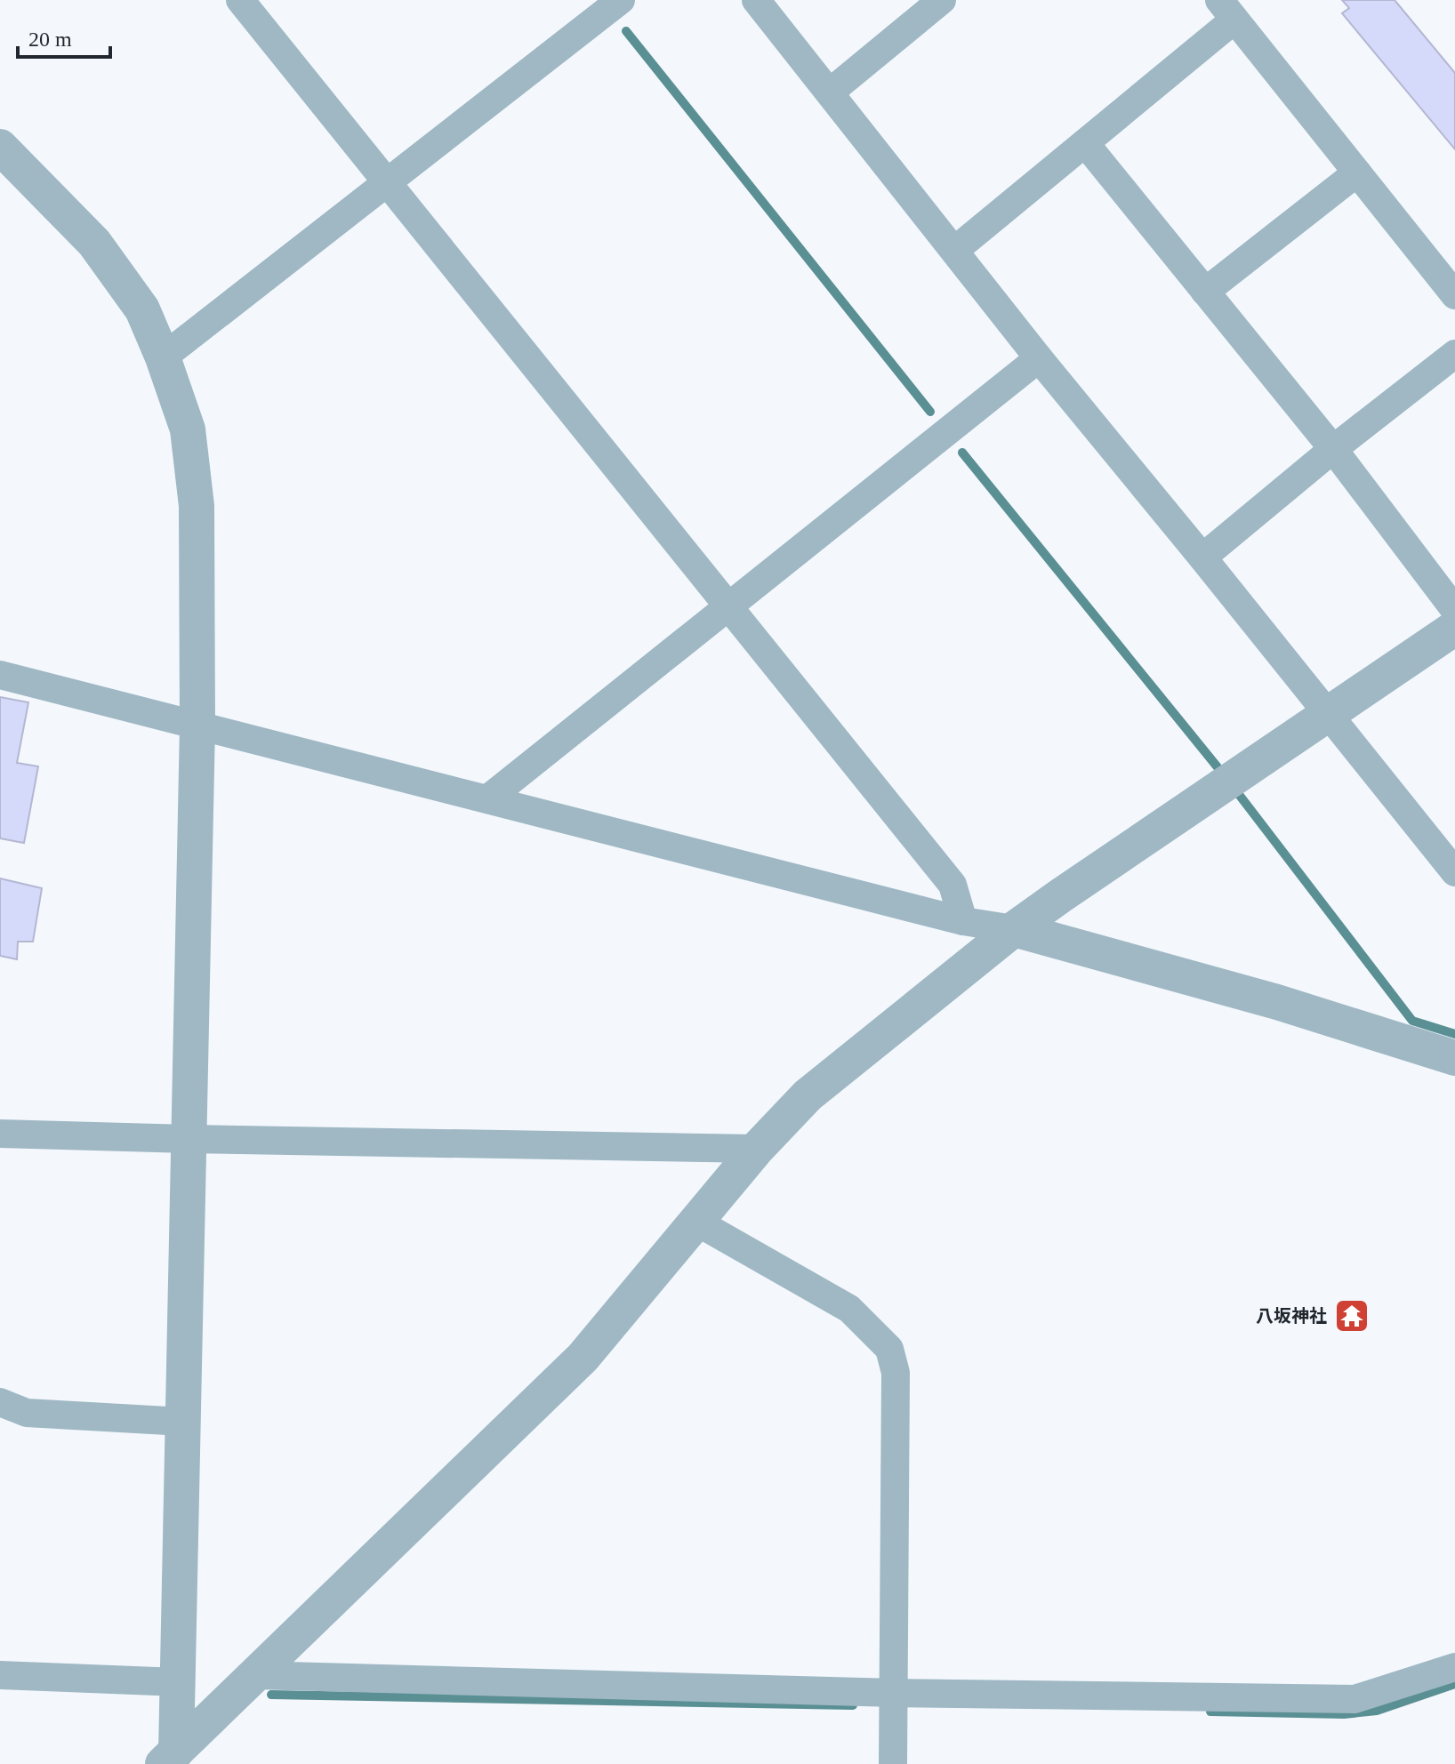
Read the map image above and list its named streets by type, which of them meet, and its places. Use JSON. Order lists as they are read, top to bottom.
{
  "places": {
    "temple": ["八坂神社"]
  },
  "scale_bar": "20 m"
}
